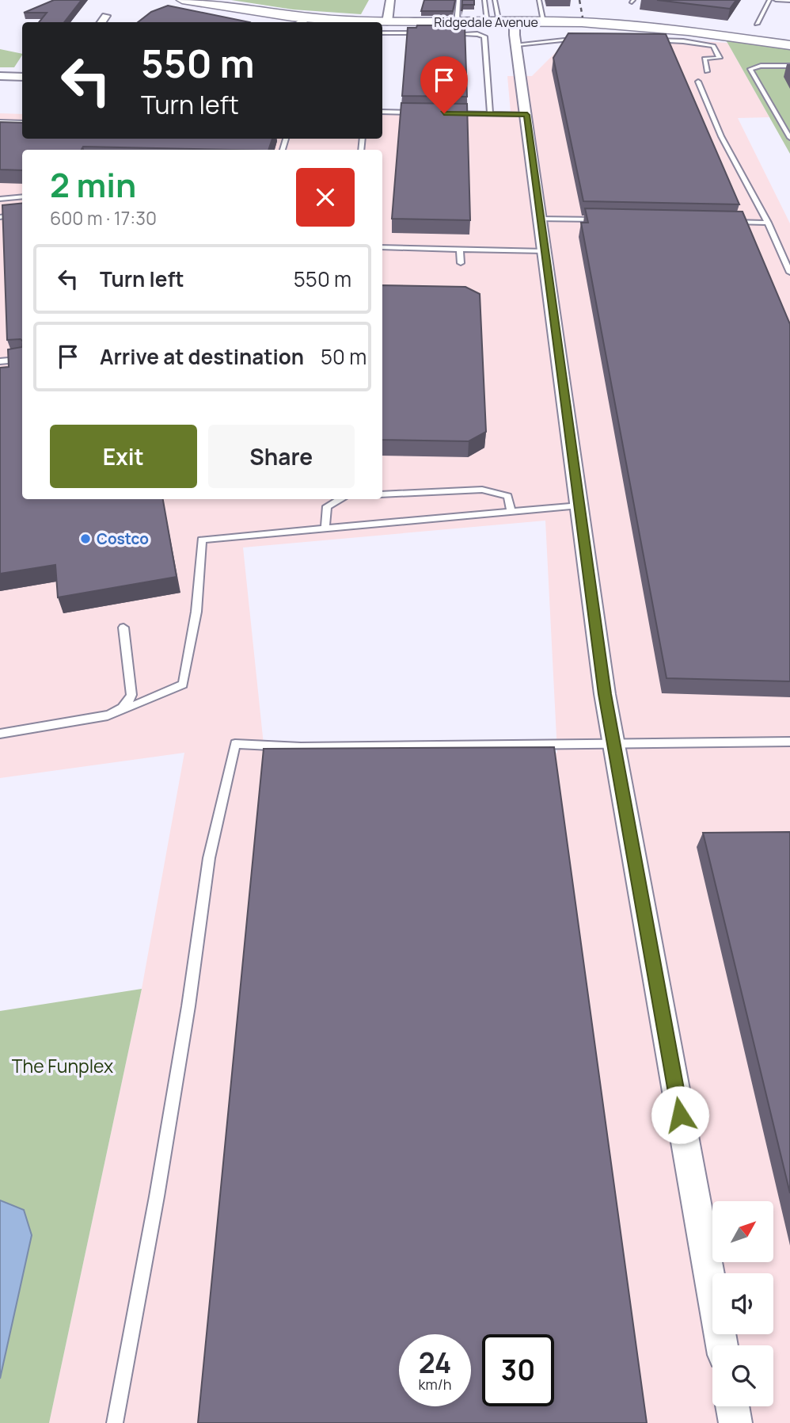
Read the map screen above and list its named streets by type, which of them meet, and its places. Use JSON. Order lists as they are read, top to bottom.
{
  "streets": {
    "main road": ["Ridgedale Avenue"]
  },
  "parks": ["The Funplex"],
  "places": ["Costco"],
  "north": "top right",
  "page": {
    "turn": ["550 m", "Turn left"],
    "heading": ["2 min", "600 m · 17:30"],
    "list": [
      {
        "name": "Turn left",
        "value": "550 m"
      },
      {
        "name": "Arrive at destination",
        "value": "50 m"
      }
    ],
    "buttons": ["Exit", "Share"],
    "speed": "24 km/h",
    "limit": "30"
  }
}
